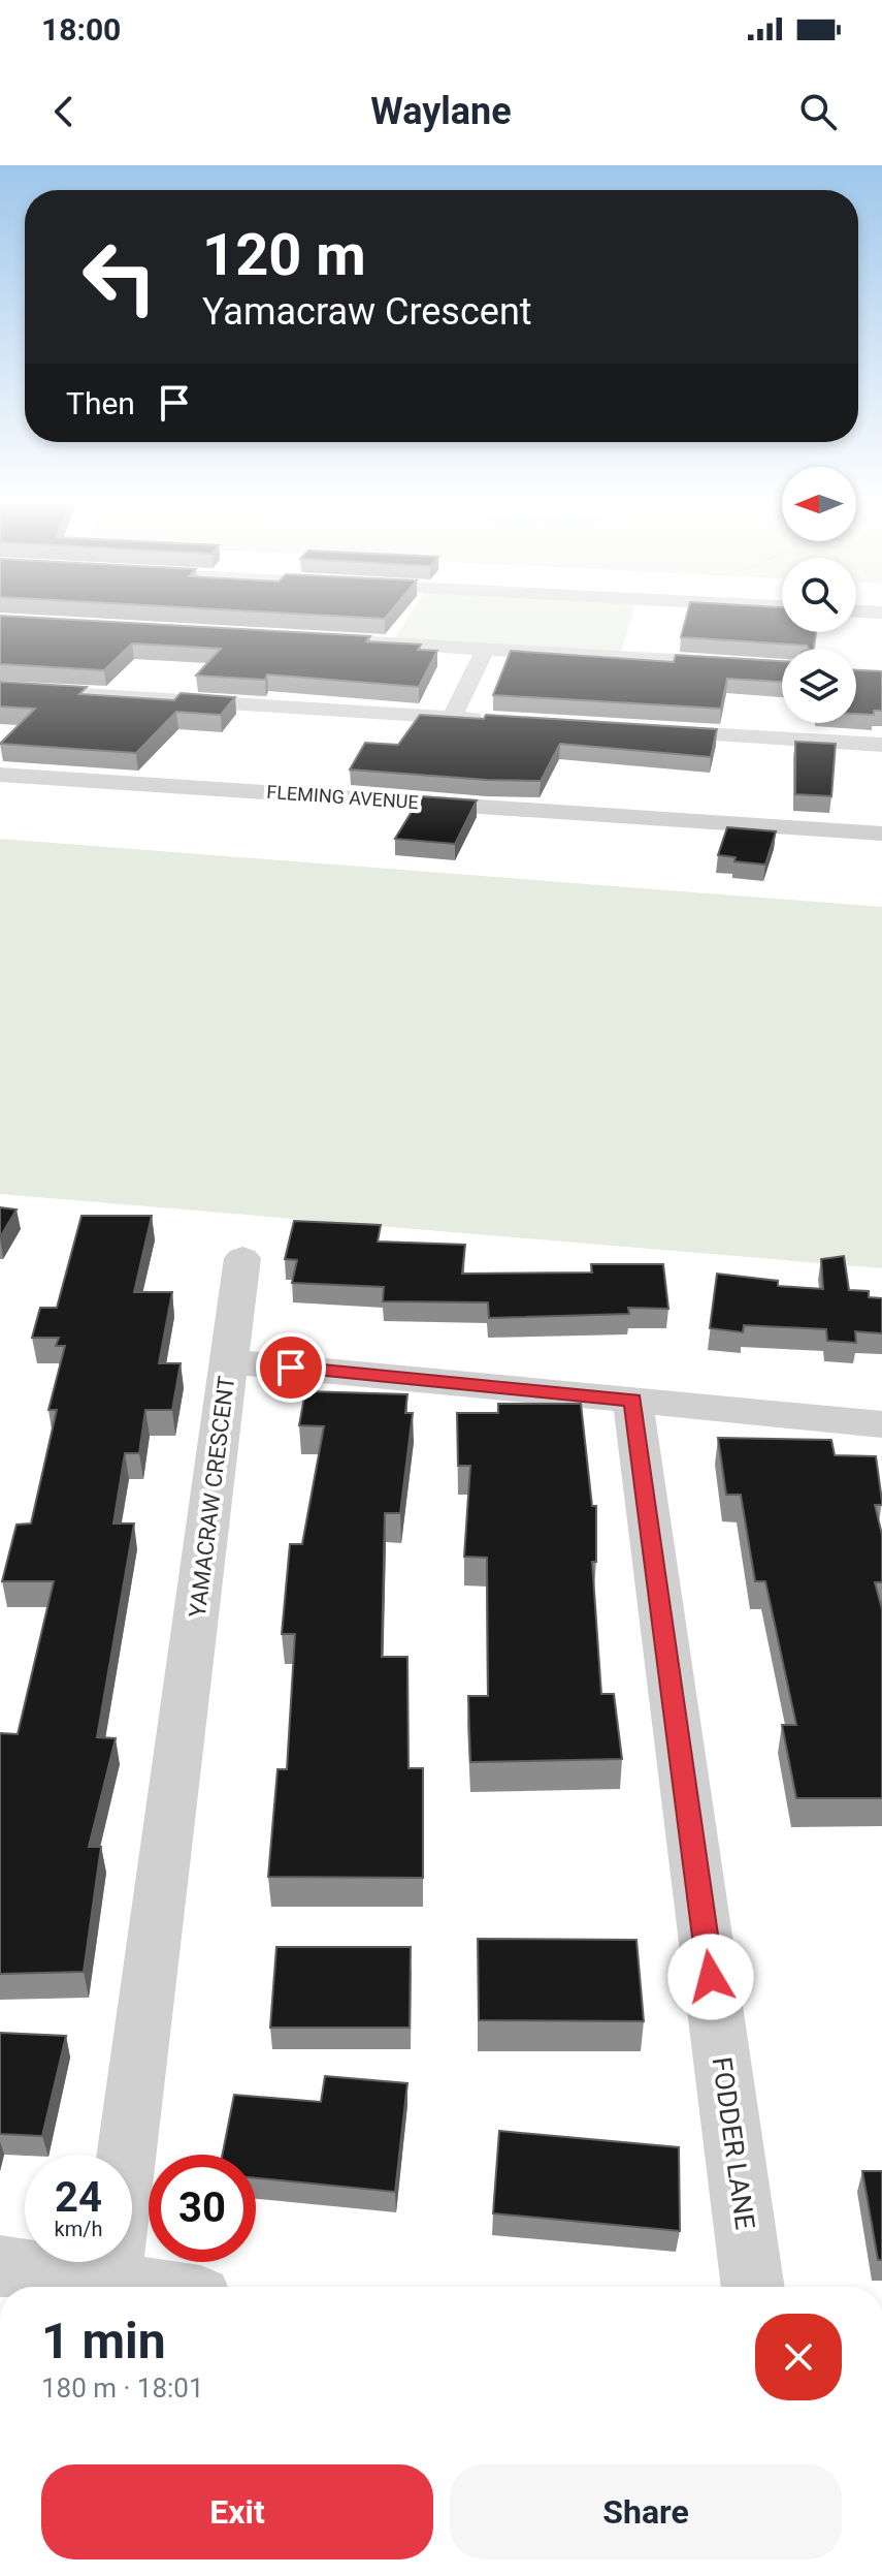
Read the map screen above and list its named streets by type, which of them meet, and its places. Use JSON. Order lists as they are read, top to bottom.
{
  "streets": {
    "street": ["FLEMING AVENUE", "YAMACRAW CRESCENT", "FODDER LANE"]
  },
  "crossings": [
    ["YAMACRAW CRESCENT", "FODDER LANE"]
  ],
  "north": "left",
  "page": {
    "status": "18:00",
    "header": "Waylane",
    "turn": ["120 m", "Yamacraw Crescent"],
    "then": "Then",
    "speed": "24 km/h",
    "limit": "30",
    "heading": ["1 min", "180 m · 18:01"],
    "buttons": ["Exit", "Share"]
  }
}
